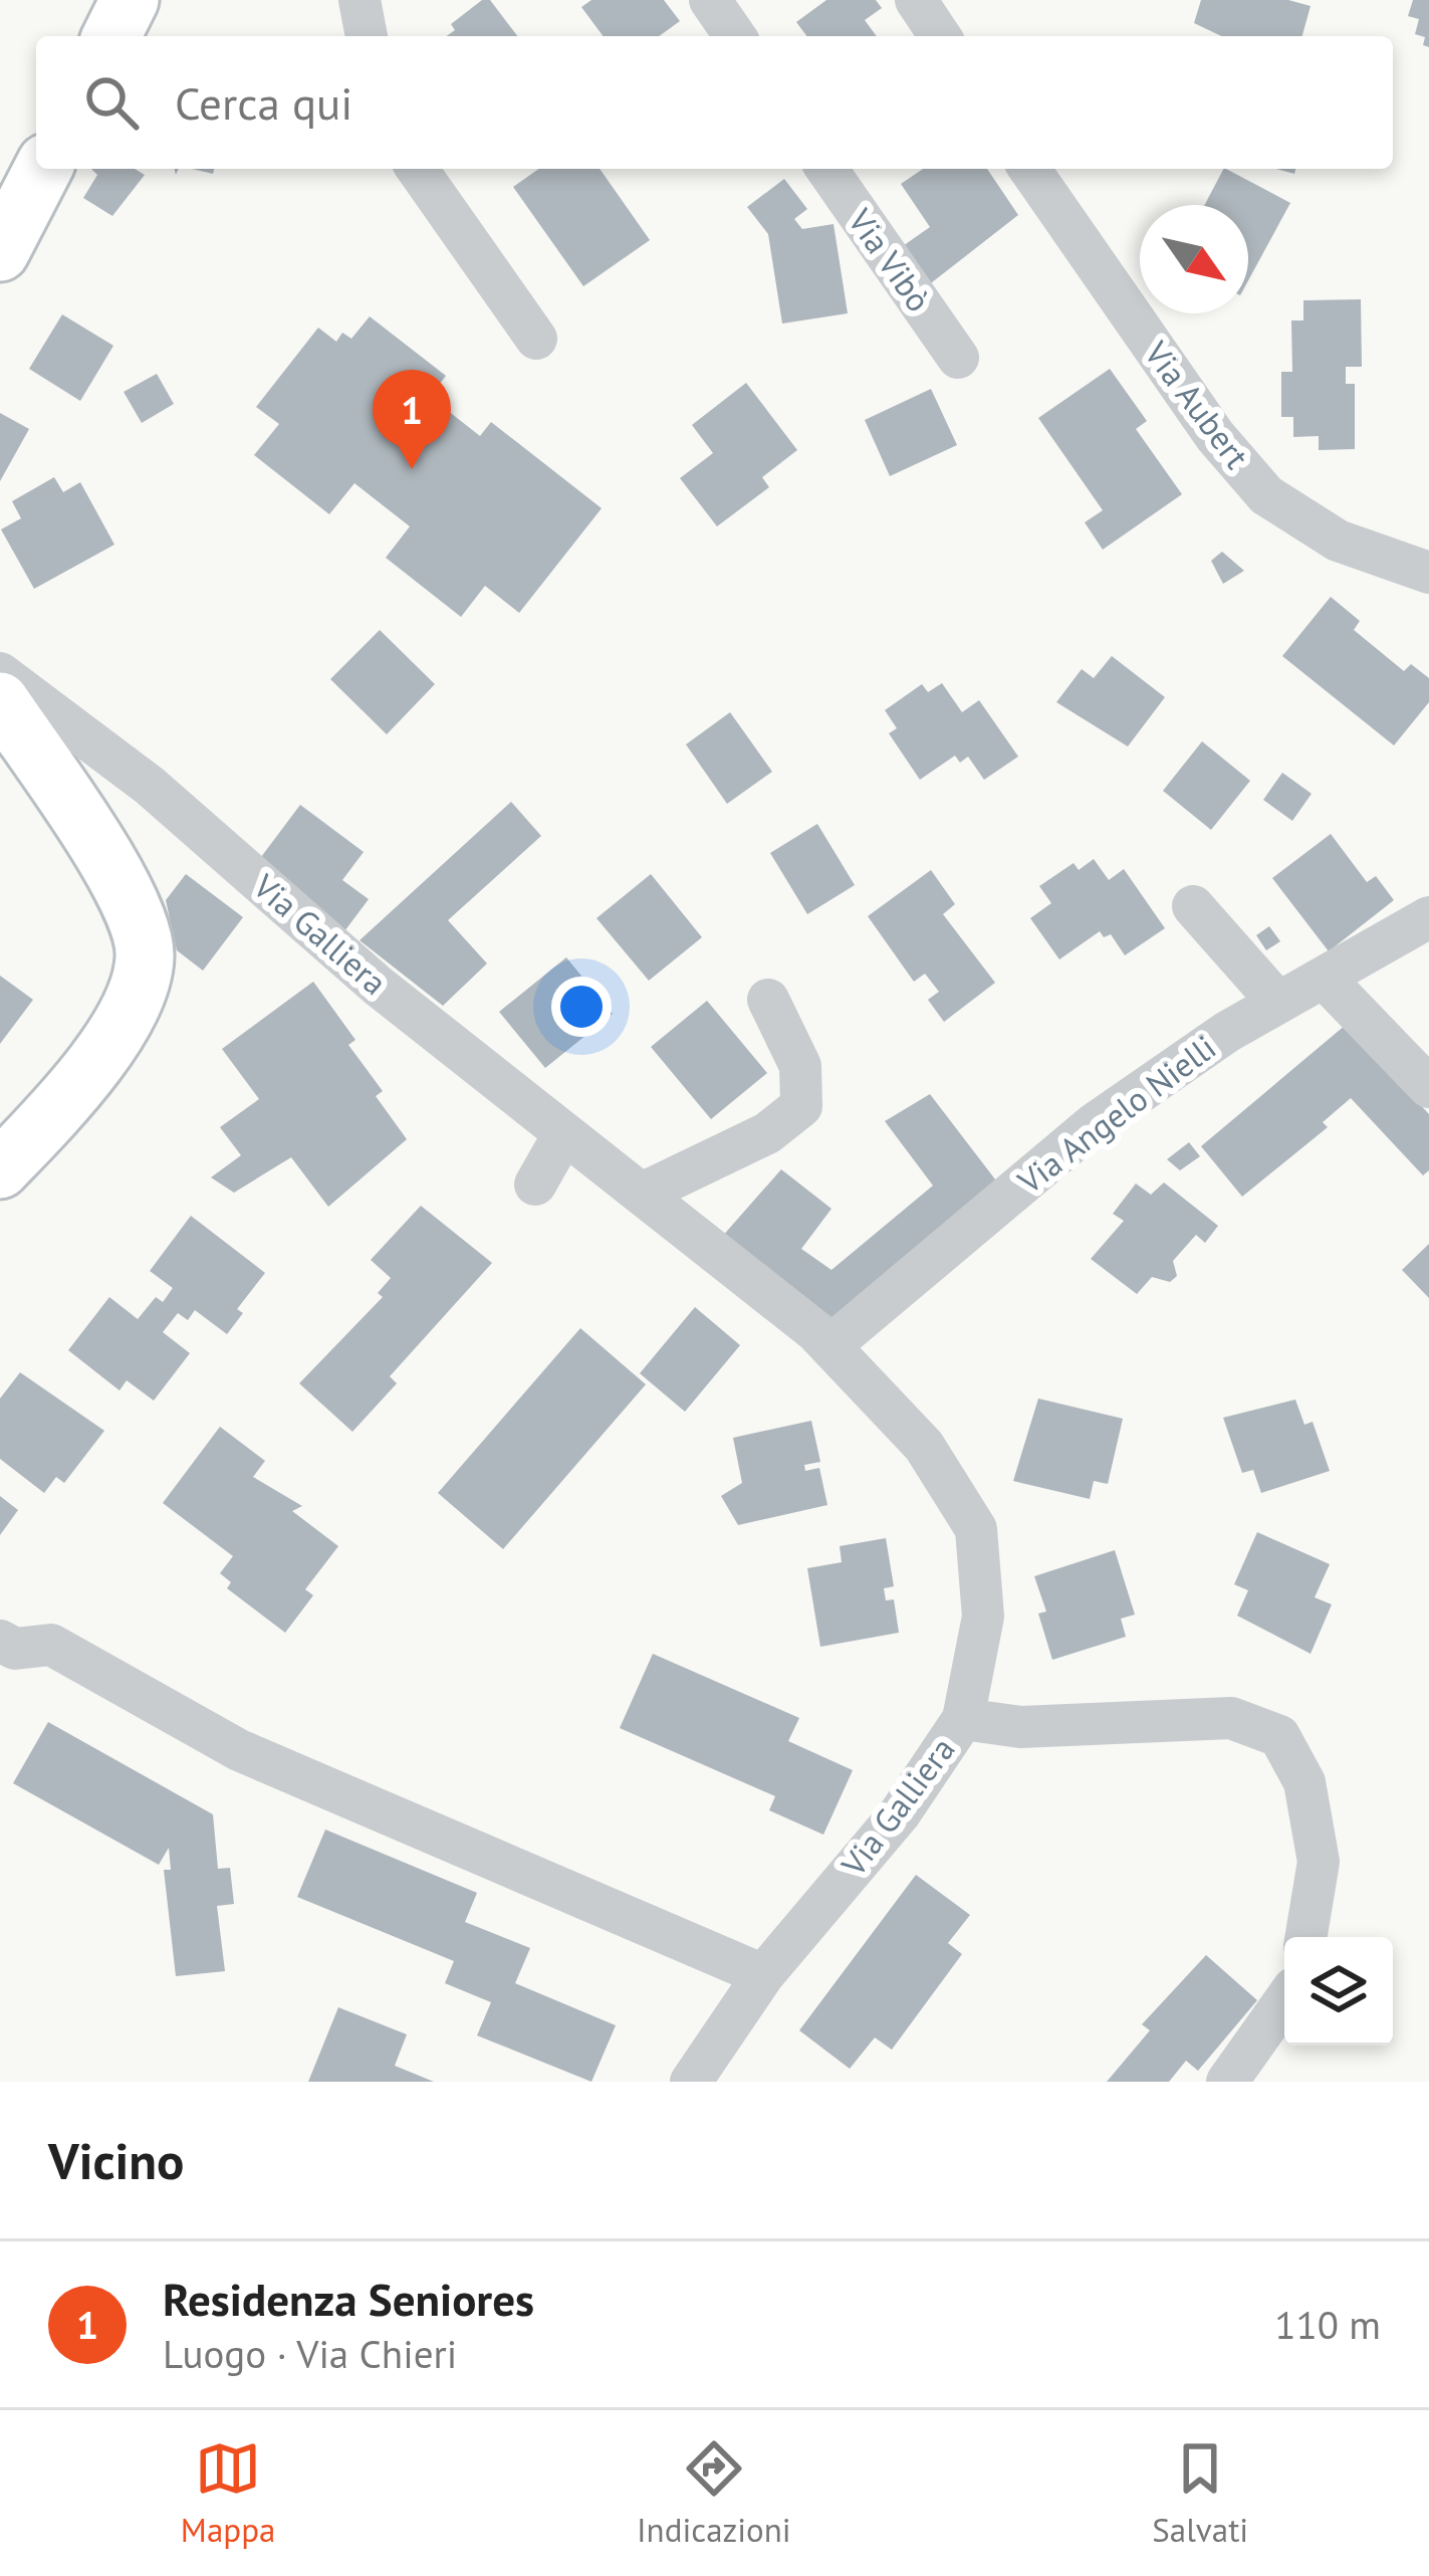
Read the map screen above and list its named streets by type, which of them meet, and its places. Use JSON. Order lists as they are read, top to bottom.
{
  "streets": {
    "street": [
      "Via Vibò",
      "Via Aubert",
      "Via Galliera",
      "Via Angelo Nielli"
    ]
  },
  "crossings": [
    ["Via Galliera", "Via Angelo Nielli"]
  ],
  "north": "bottom right",
  "page": {
    "search": "Cerca qui",
    "pins": "1",
    "heading": "Vicino",
    "list": [
      {
        "mark": "1",
        "name": "Residenza Seniores",
        "note": "Luogo · Via Chieri",
        "value": "110 m"
      }
    ],
    "nav": ["Mappa", "Indicazioni", "Salvati"]
  }
}
